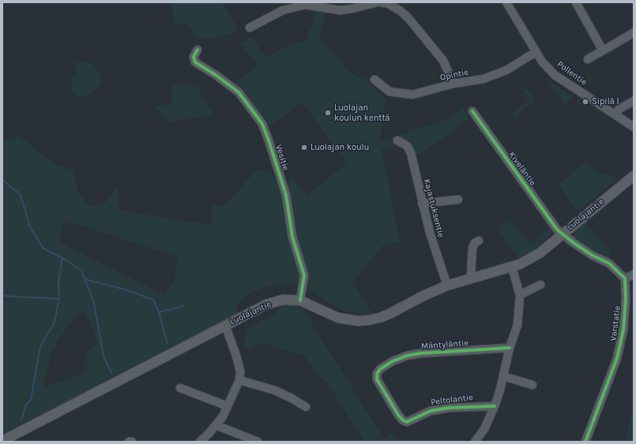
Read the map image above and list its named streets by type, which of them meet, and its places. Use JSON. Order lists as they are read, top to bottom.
{
  "streets": {
    "main road": ["Luolajantie"],
    "street": [
      "Pollentie",
      "Opintie",
      "Vesitie",
      "Kiveläntie",
      "Kajastuksentie",
      "Varstatie",
      "Mäntyläntie",
      "Peltolantie"
    ]
  },
  "crossings": [
    ["Pollentie", "Opintie"],
    ["Vesitie", "Luolajantie"],
    ["Kiveläntie", "Luolajantie"],
    ["Kajastuksentie", "Luolajantie"],
    ["Mäntyläntie", "Peltolantie"]
  ],
  "places": ["Sipilä I", "Luolajan koulun kenttä", "Luolajan koulu"]
}
